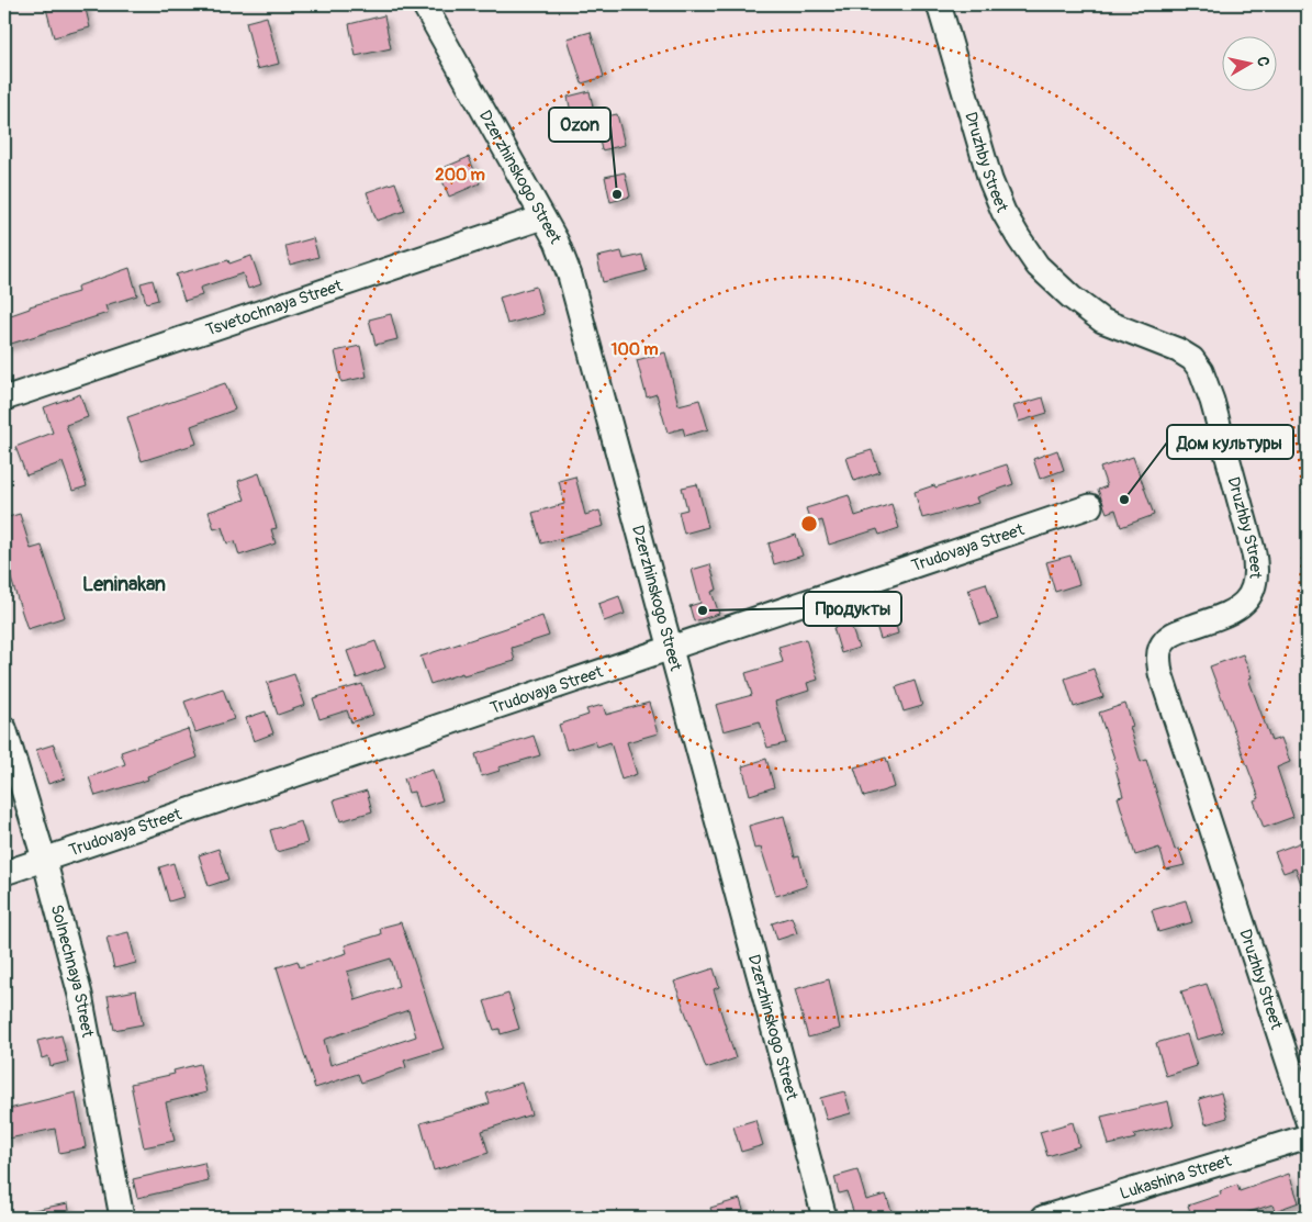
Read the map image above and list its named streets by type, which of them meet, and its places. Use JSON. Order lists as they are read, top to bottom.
{
  "streets": {
    "street": [
      "Druzhby Street",
      "Dzerzhinskogo Street",
      "Tsvetochnaya Street",
      "Trudovaya Street",
      "Solnechnaya Street",
      "Lukashina Street"
    ]
  },
  "crossings": [
    ["Dzerzhinskogo Street", "Tsvetochnaya Street"],
    ["Dzerzhinskogo Street", "Trudovaya Street"],
    ["Trudovaya Street", "Solnechnaya Street"]
  ],
  "districts": ["Leninakan"],
  "places": ["Ozon", "Дом культуры", "Продукты"],
  "north": "right",
  "rings": ["200 m", "100 m"]
}
